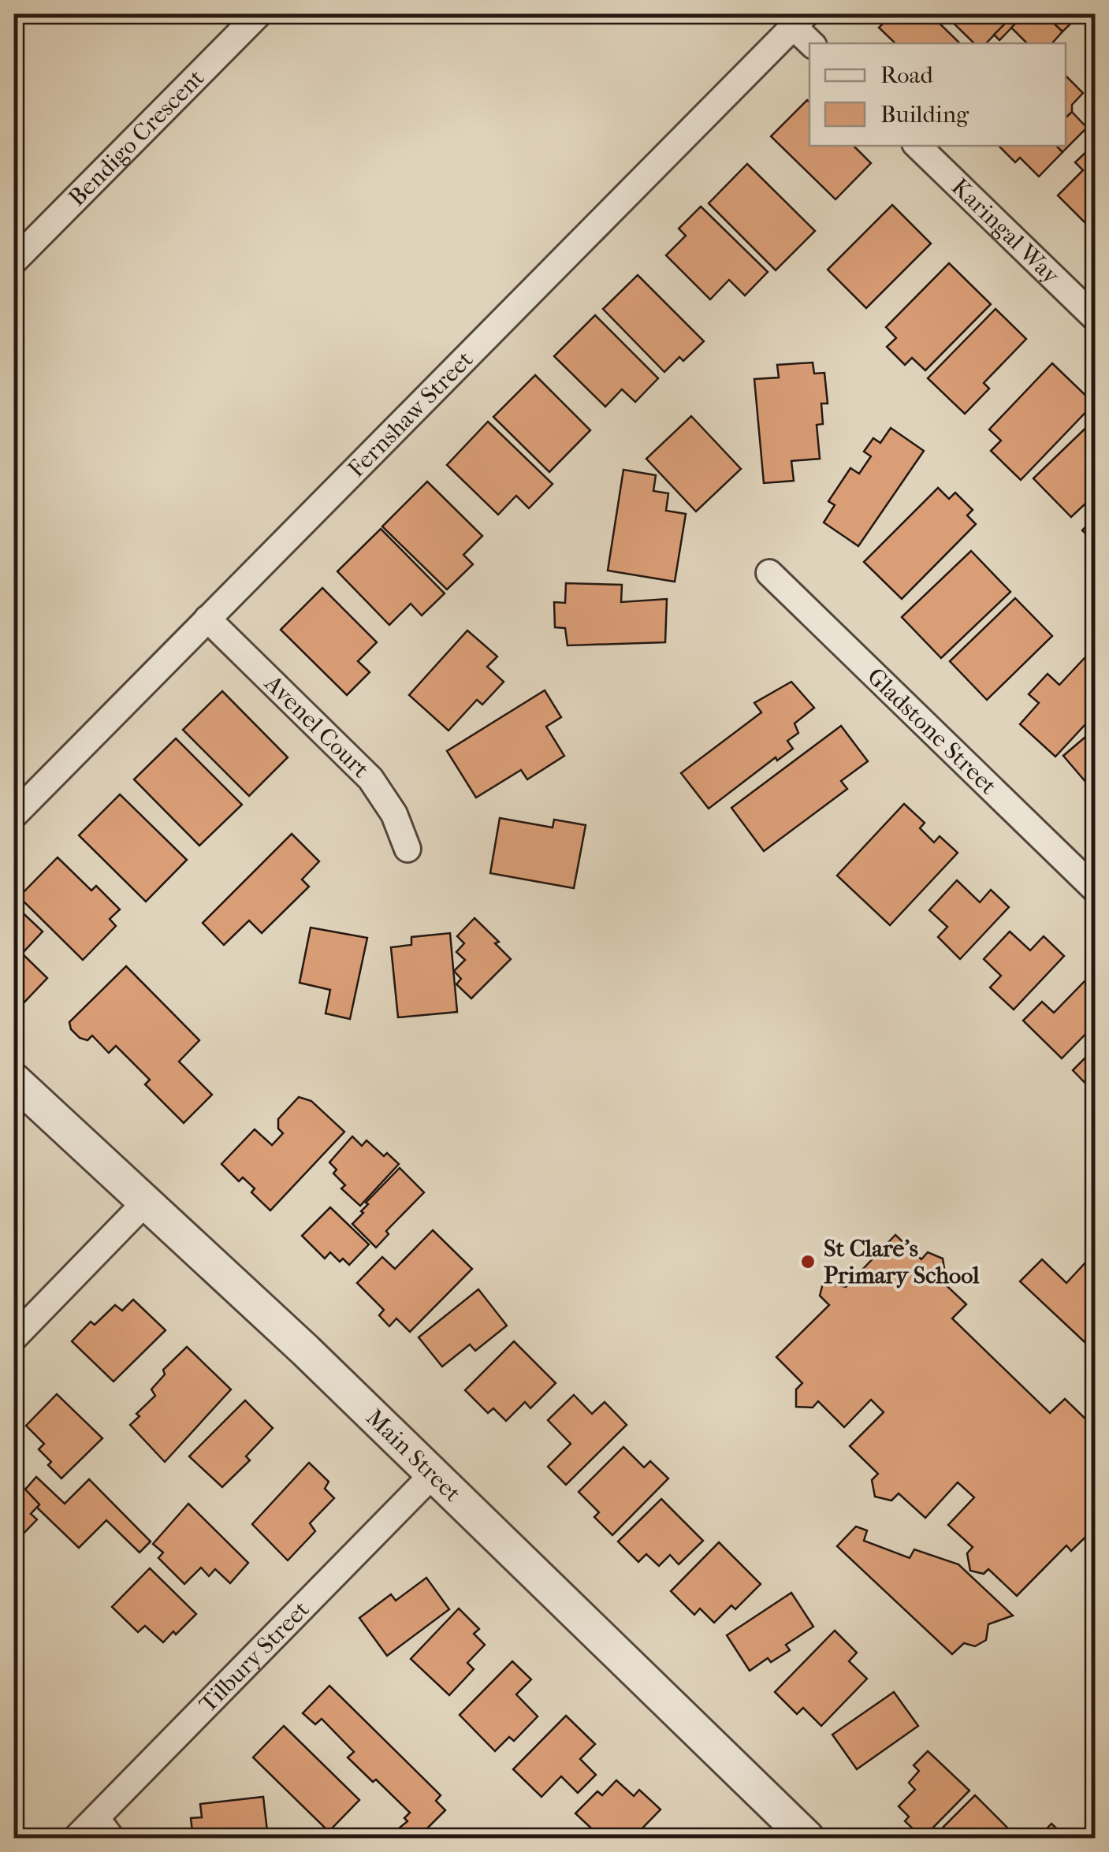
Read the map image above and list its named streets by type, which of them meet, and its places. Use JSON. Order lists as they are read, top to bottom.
{
  "streets": {
    "street": [
      "Bendigo Crescent",
      "Karingal Way",
      "Fernshaw Street",
      "Avenel Court",
      "Gladstone Street",
      "Main Street",
      "Tilbury Street"
    ]
  },
  "crossings": [
    ["Fernshaw Street", "Avenel Court"],
    ["Main Street", "Tilbury Street"]
  ],
  "places": ["St Clare's Primary School"],
  "legend": ["Road", "Building"]
}
